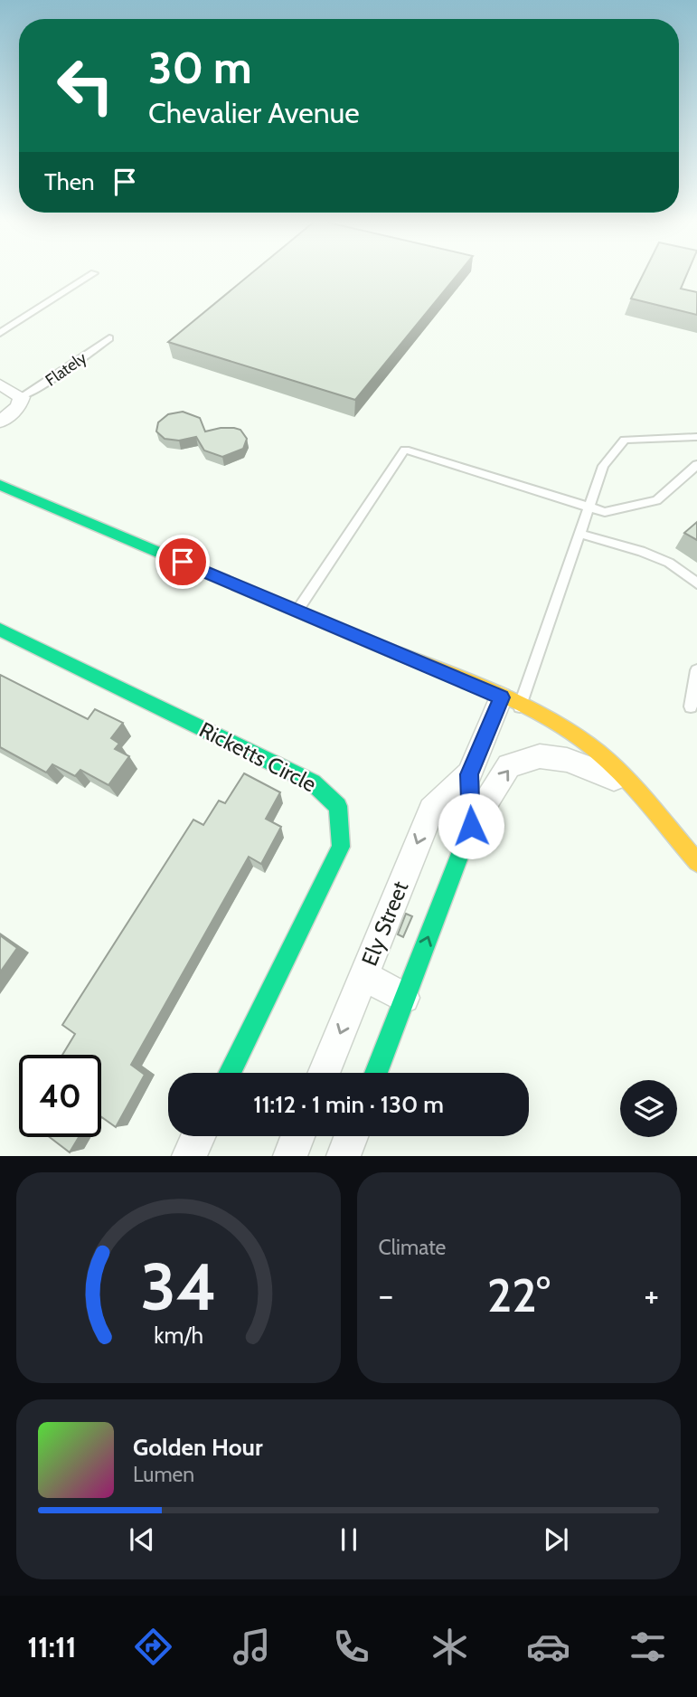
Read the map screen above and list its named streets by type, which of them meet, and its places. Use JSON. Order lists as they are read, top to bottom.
{
  "streets": {
    "street": ["Ricketts Circle", "Ely Street"],
    "lane": ["Flately"]
  },
  "page": {
    "turn": ["30 m", "Chevalier Avenue"],
    "then": "Then",
    "limit": "40",
    "trip": "11:12 · 1 min · 130 m",
    "tile": "Climate",
    "heat": ["−", "22°", "+"],
    "song": ["Golden Hour", "Lumen"],
    "tabs": "11:11",
    "gauge": ["34", "km/h"]
  }
}
